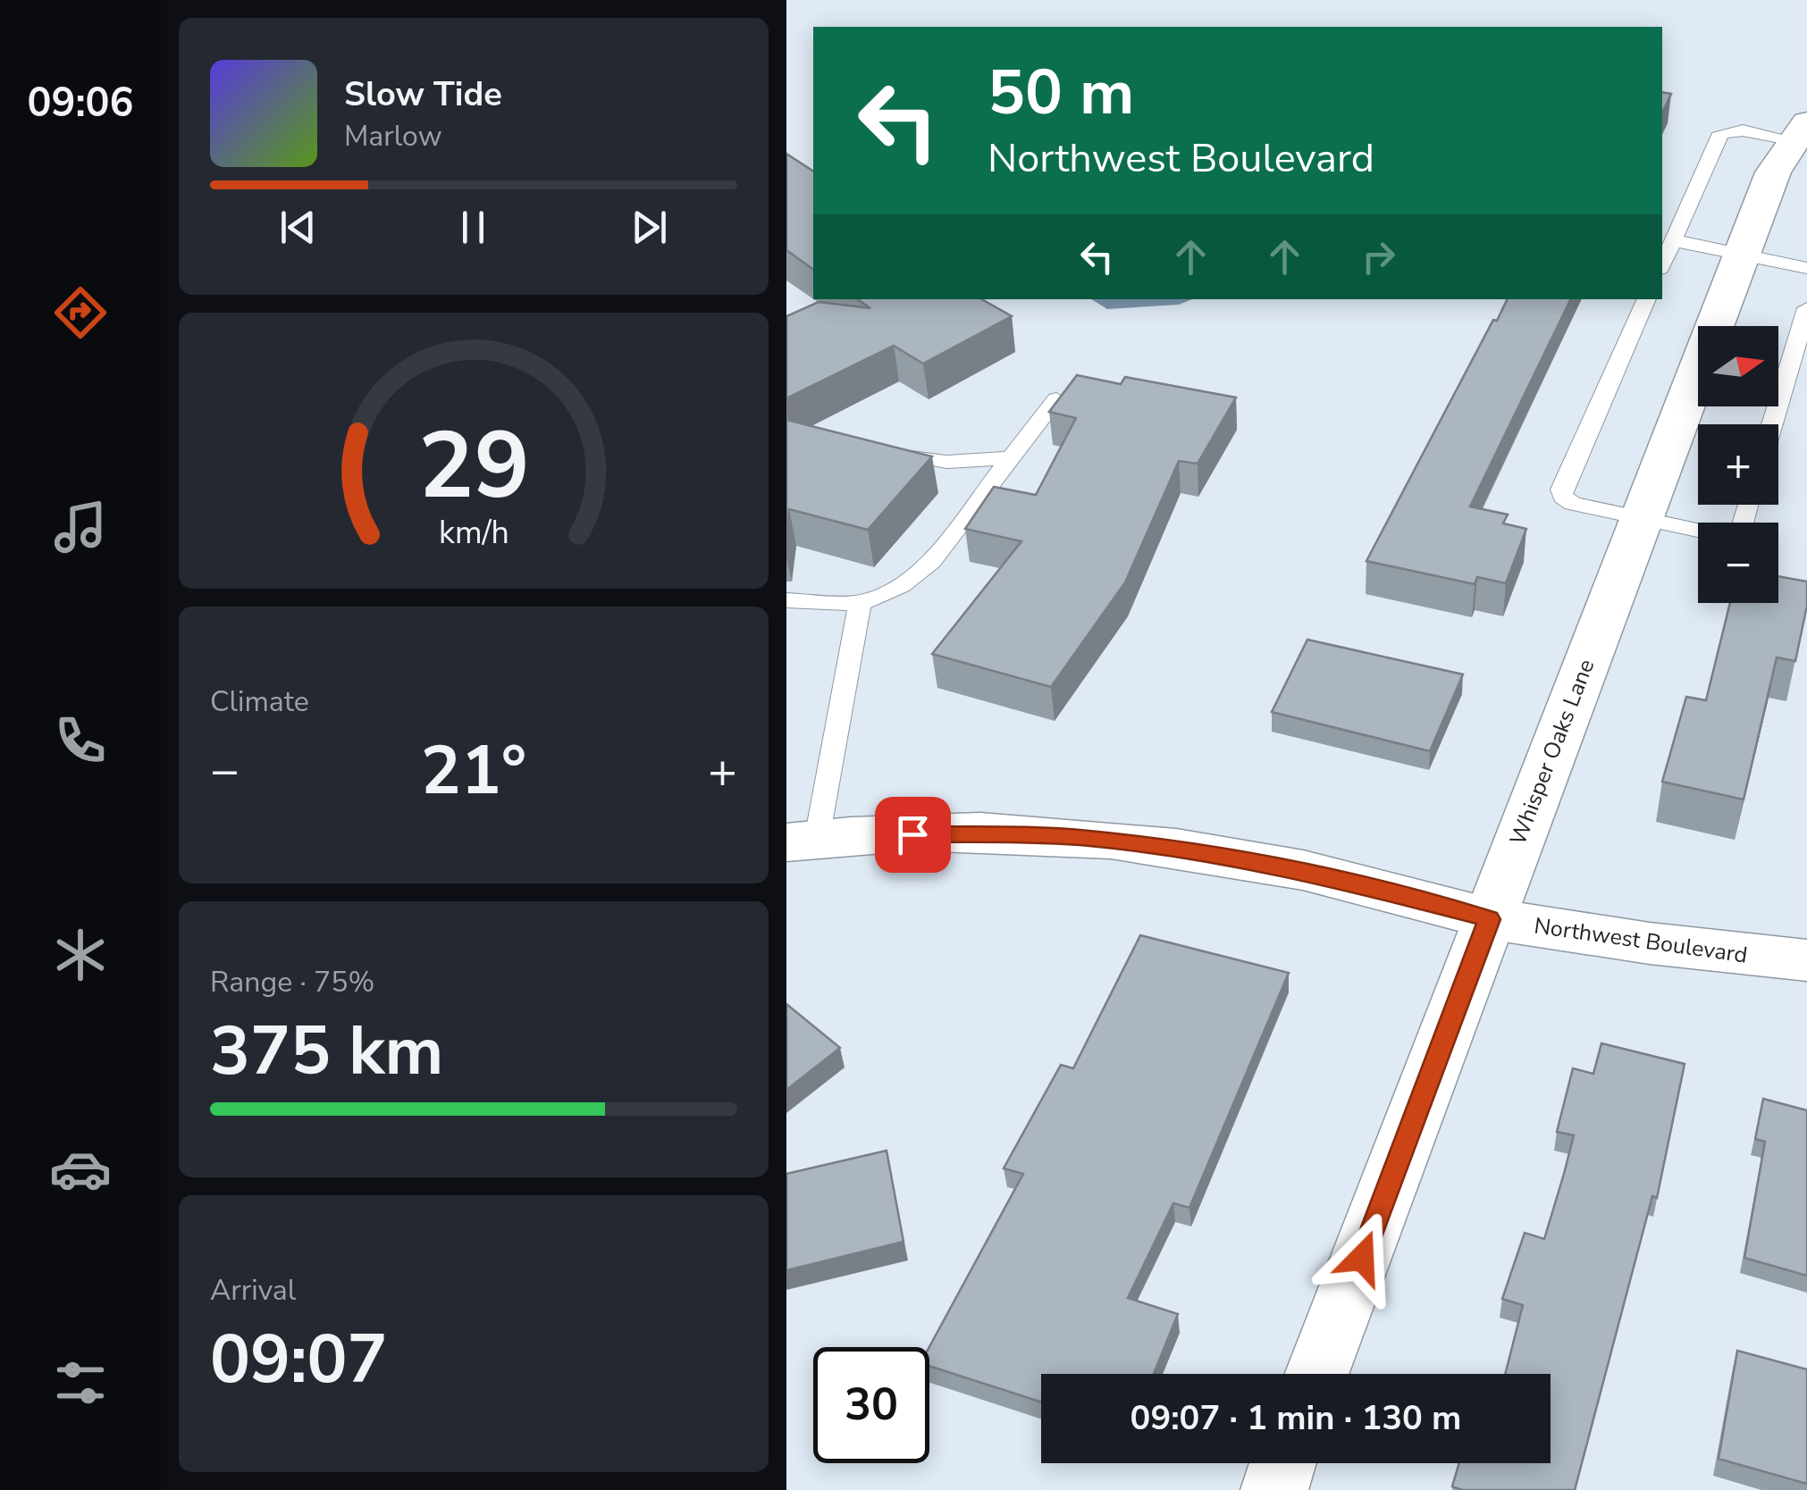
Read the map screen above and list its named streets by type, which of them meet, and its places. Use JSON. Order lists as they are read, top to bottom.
{
  "streets": {
    "street": ["Whisper Oaks Lane", "Northwest Boulevard"]
  },
  "crossings": [
    ["Whisper Oaks Lane", "Northwest Boulevard"]
  ],
  "north": "right",
  "page": {
    "tabs": "09:06",
    "turn": ["50 m", "Northwest Boulevard"],
    "song": ["Slow Tide", "Marlow"],
    "map_buttons": ["+", "−"],
    "tile": [
      "Climate",
      ["Range · 75%", "375 km"],
      ["Arrival", "09:07"]
    ],
    "heat": ["−", "21°", "+"],
    "limit": "30",
    "trip": "09:07 · 1 min · 130 m",
    "gauge": ["29", "km/h"]
  }
}
